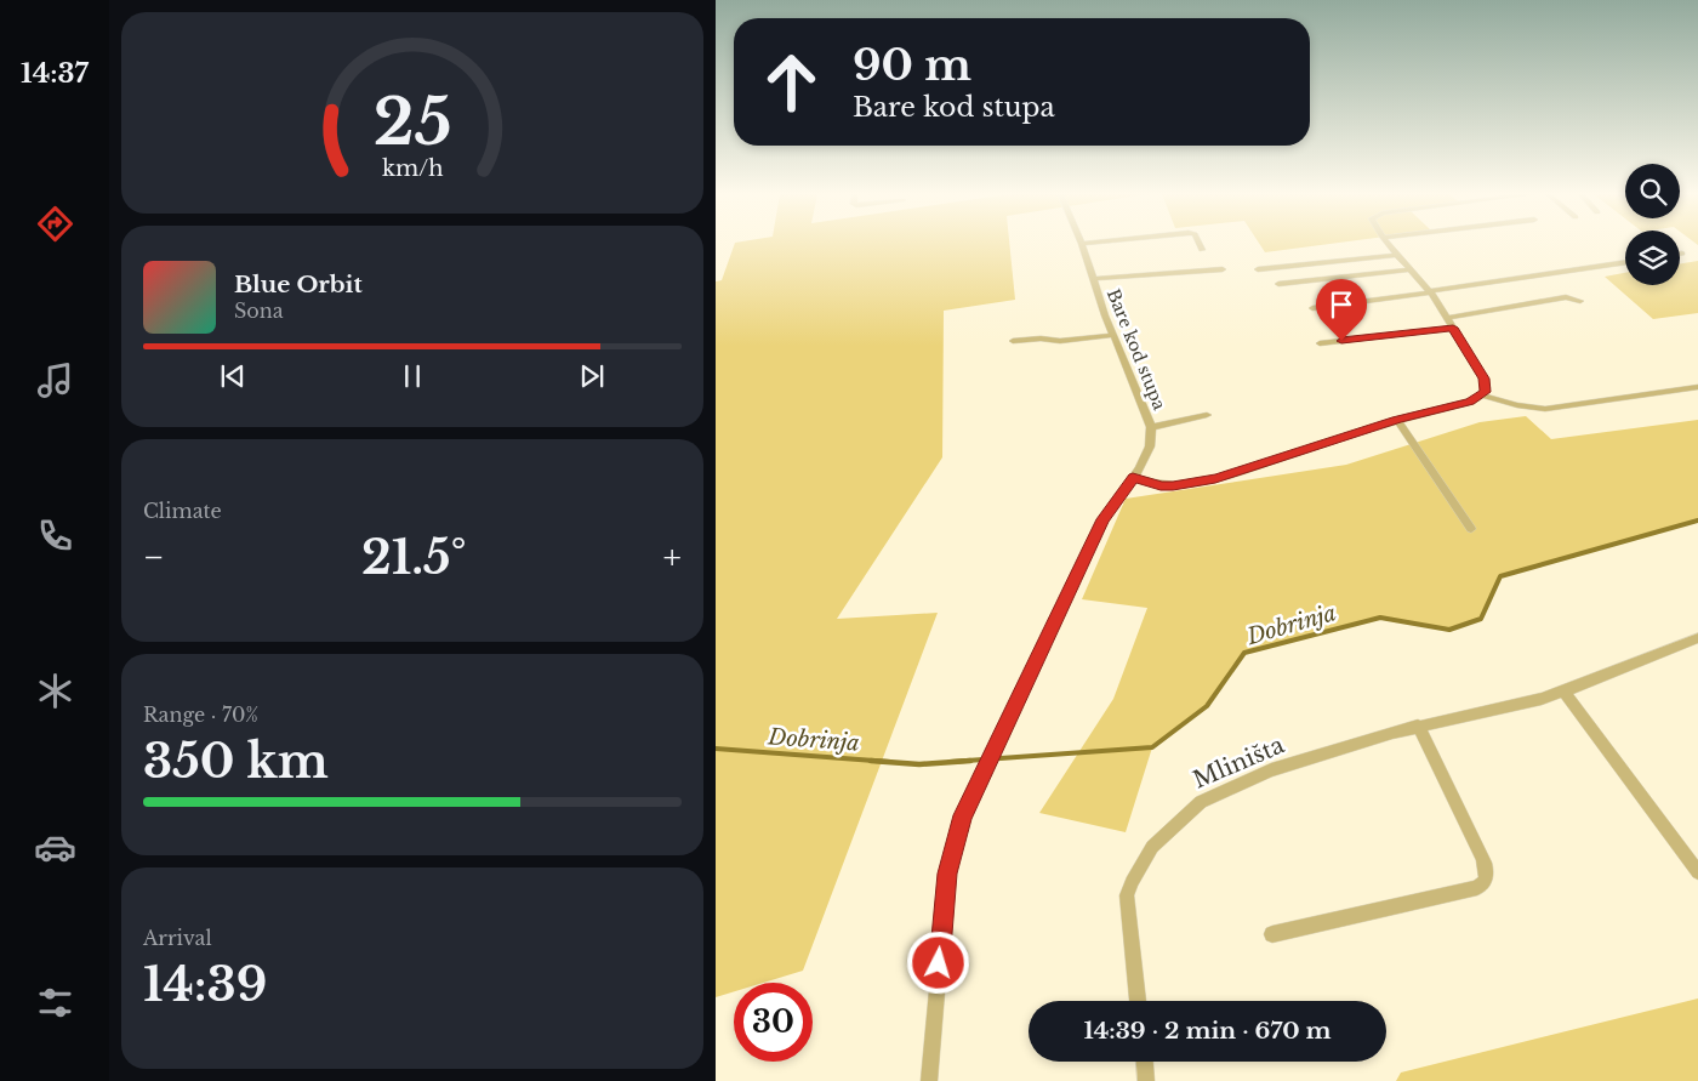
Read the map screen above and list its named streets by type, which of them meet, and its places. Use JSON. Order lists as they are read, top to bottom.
{
  "streets": {
    "street": ["Bare kod stupa", "Mliništa"]
  },
  "water": ["Dobrinja"],
  "page": {
    "tabs": "14:37",
    "turn": ["90 m", "Bare kod stupa"],
    "song": ["Blue Orbit", "Sona"],
    "tile": [
      "Climate",
      ["Range · 70%", "350 km"],
      ["Arrival", "14:39"]
    ],
    "heat": ["−", "21.5°", "+"],
    "limit": "30",
    "trip": "14:39 · 2 min · 670 m",
    "gauge": ["25", "km/h"]
  }
}
